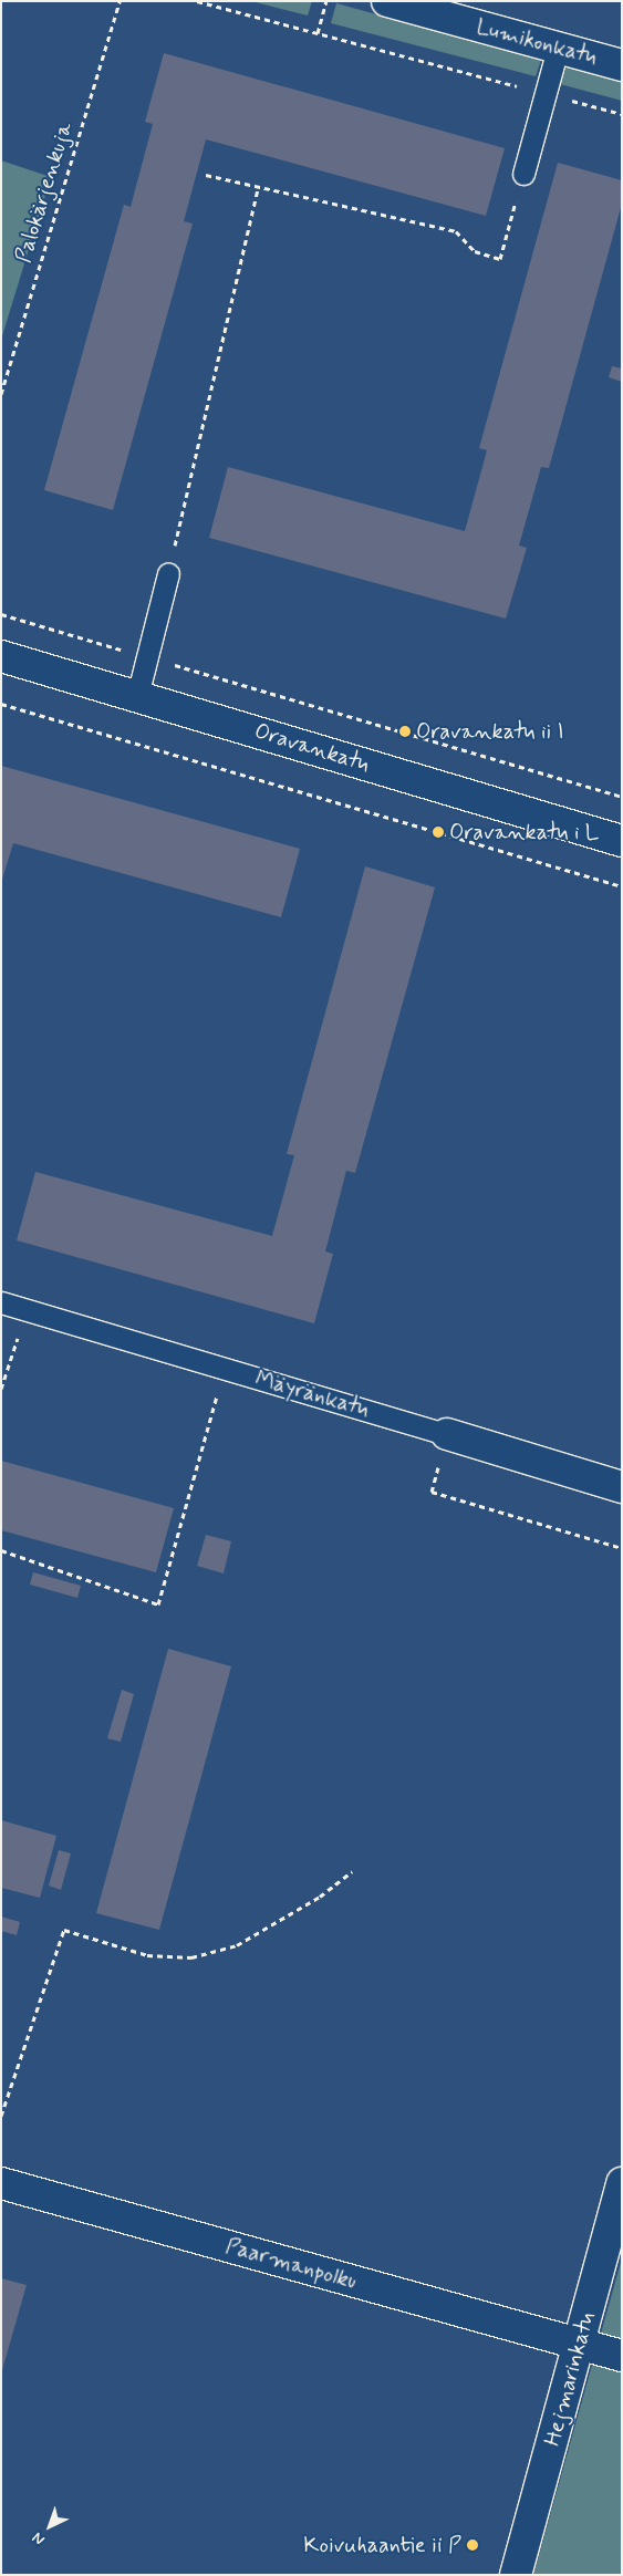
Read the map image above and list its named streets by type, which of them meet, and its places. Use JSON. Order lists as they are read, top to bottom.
{
  "streets": {
    "street": [
      "Lumikonkatu",
      "Oravankatu",
      "Mäyränkatu",
      "Paarmanpolku",
      "Hejmarinkatu"
    ],
    "path": ["Palokärjenkuja"]
  },
  "crossings": [
    ["Paarmanpolku", "Hejmarinkatu"]
  ],
  "places": ["Oravankatu ii I", "Oravankatu i L", "Koivuhaantie ii P"],
  "north": "bottom left"
}
